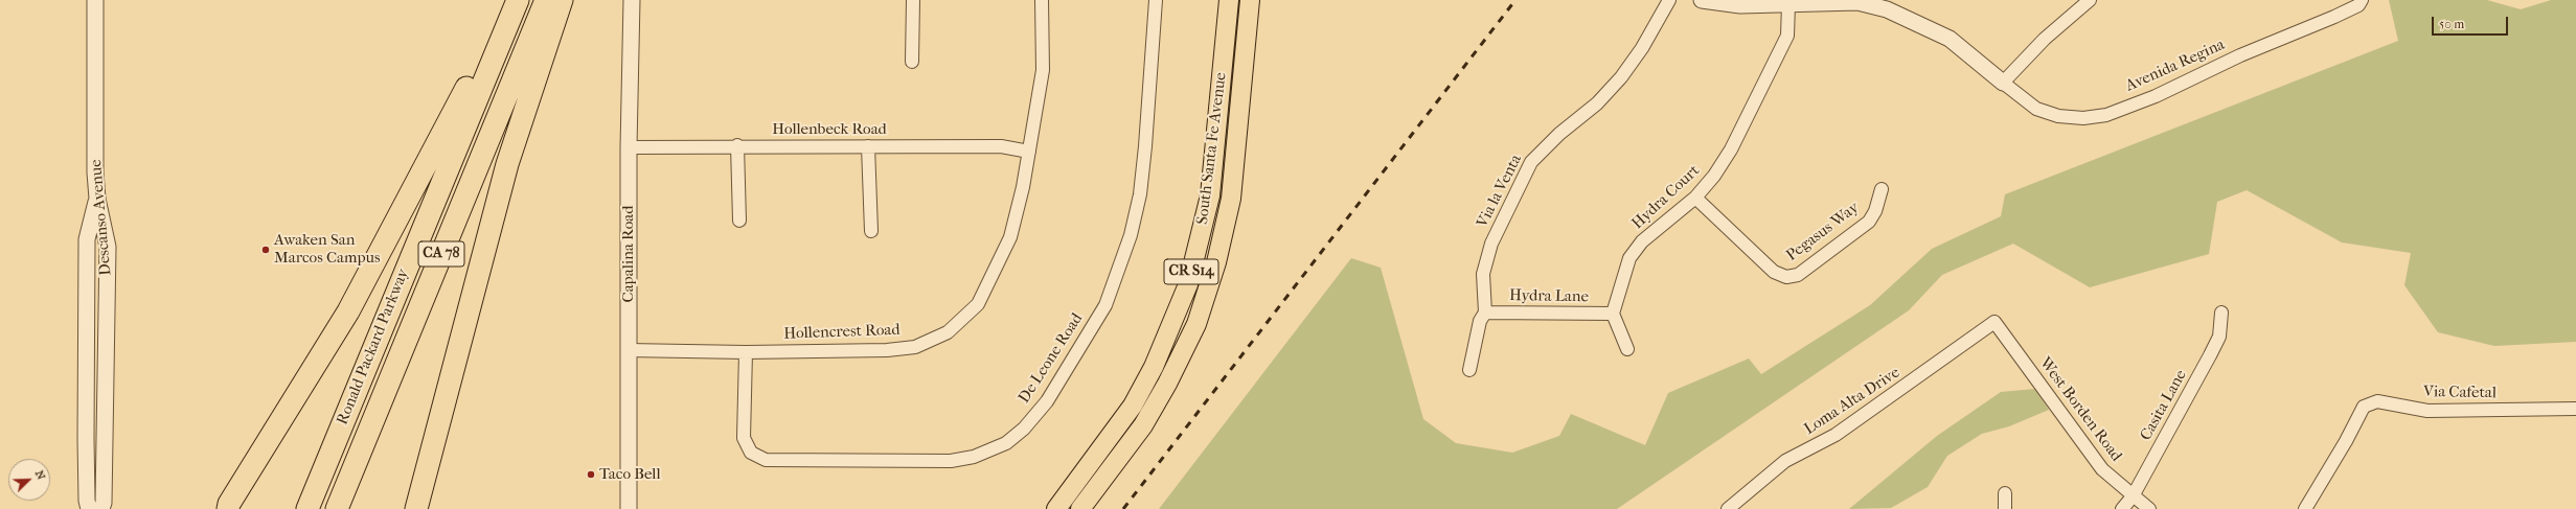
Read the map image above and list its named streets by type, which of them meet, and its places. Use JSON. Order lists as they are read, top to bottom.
{
  "streets": {
    "highway": ["CA 78", "Ronald Packard Parkway"],
    "main road": ["South Santa Fe Avenue", "CR S14"],
    "street": [
      "Avenida Regina",
      "Hollenbeck Road",
      "Via la Venta",
      "Hydra Court",
      "Descanso Avenue",
      "Pegasus Way",
      "Capalina Road",
      "Hydra Lane",
      "Hollencrest Road",
      "De Leone Road",
      "Via Cafetal",
      "Loma Alta Drive",
      "Casita Lane",
      "West Borden Road"
    ]
  },
  "crossings": [
    ["Hollenbeck Road", "Capalina Road"],
    ["Hollenbeck Road", "Hollencrest Road"],
    ["Via la Venta", "Hydra Lane"],
    ["Hydra Court", "Pegasus Way"],
    ["Hydra Court", "Hydra Lane"],
    ["Capalina Road", "Hollencrest Road"],
    ["Hollencrest Road", "De Leone Road"],
    ["Loma Alta Drive", "West Borden Road"],
    ["Casita Lane", "West Borden Road"]
  ],
  "places": ["Awaken San Marcos Campus", "Taco Bell"],
  "scale_bar": "50 m",
  "north": "top right"
}
